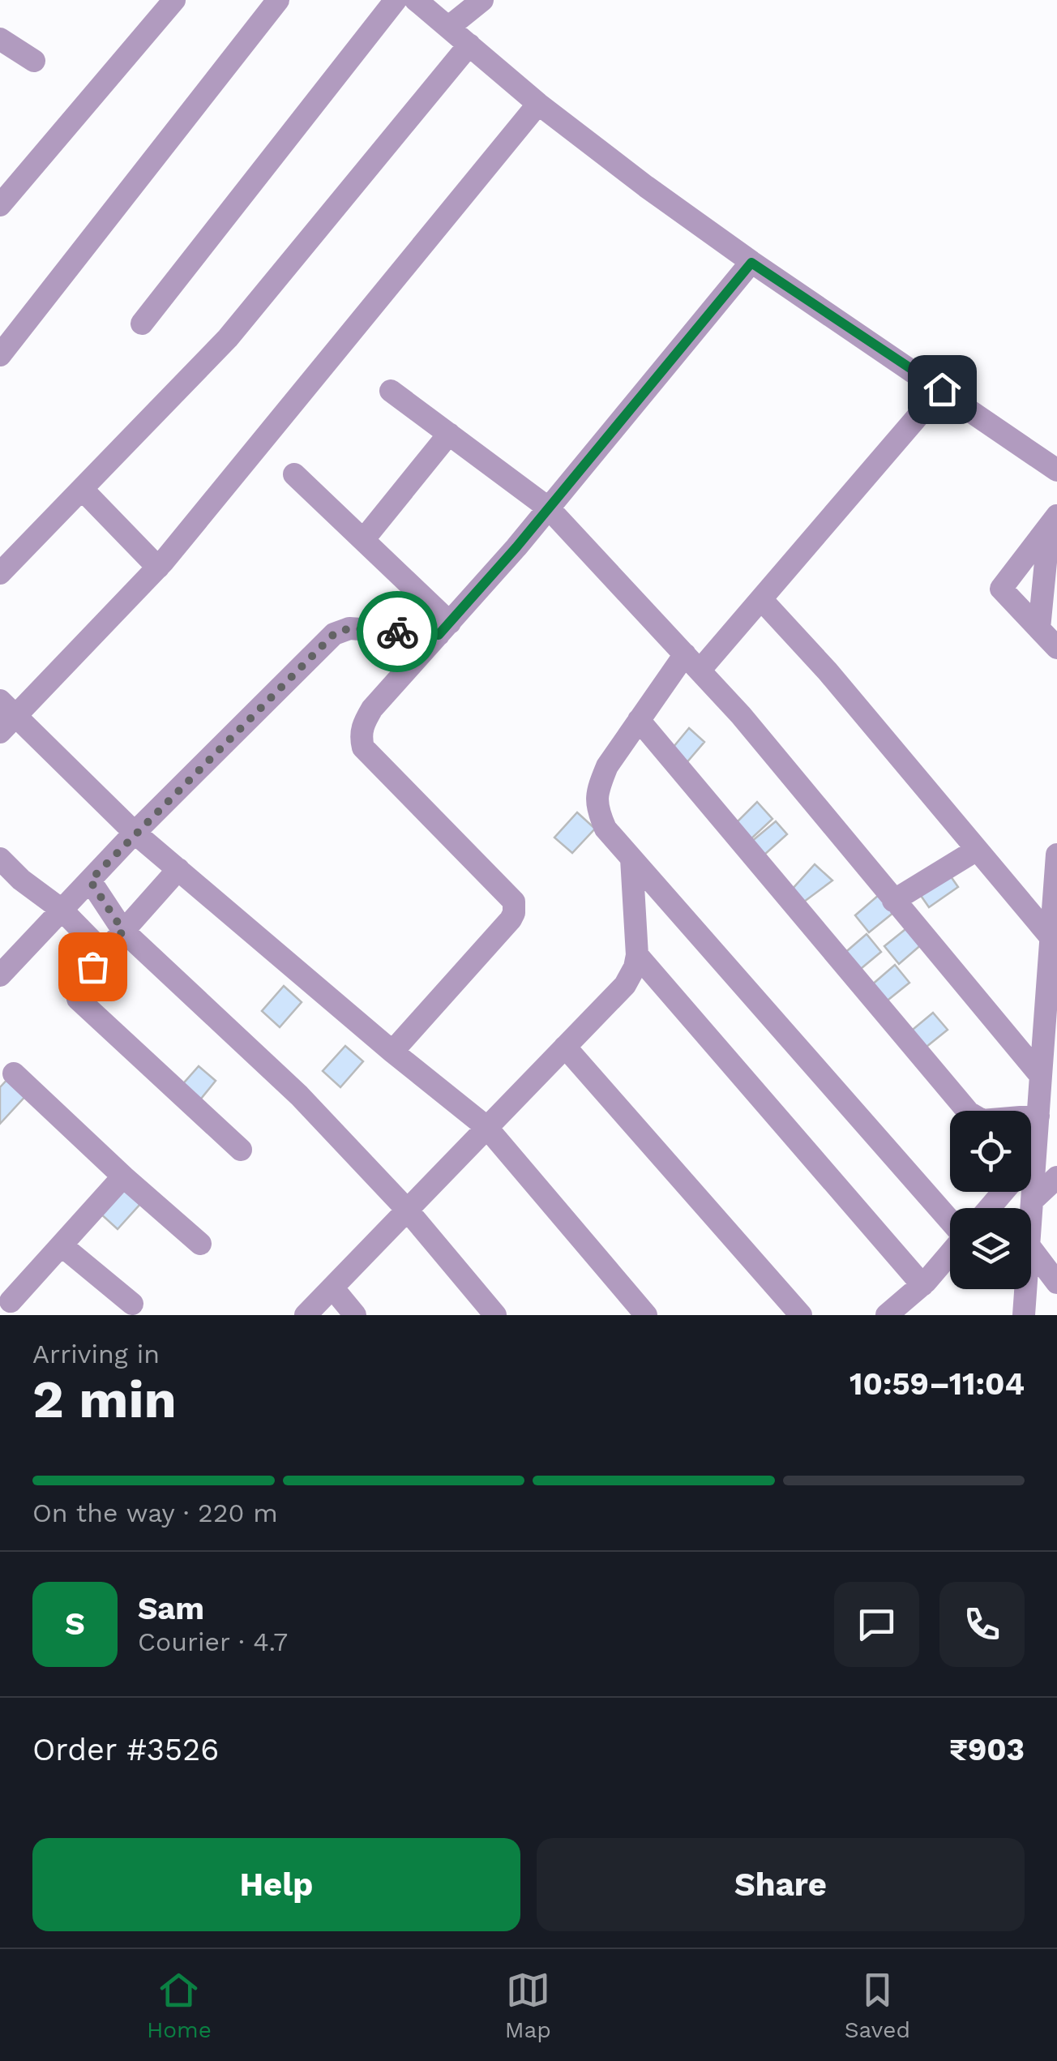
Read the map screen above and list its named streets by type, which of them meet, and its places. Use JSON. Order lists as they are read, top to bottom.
{
  "page": {
    "heading": ["2 min", "Arriving in", "10:59–11:04"],
    "panel": [
      "Sam",
      "Courier · 4.7",
      "Order #3526",
      "₹903"
    ],
    "bar": "On the way · 220 m",
    "round": "S",
    "buttons": ["Help", "Share"],
    "tabs": ["Home", "Map", "Saved"]
  }
}
